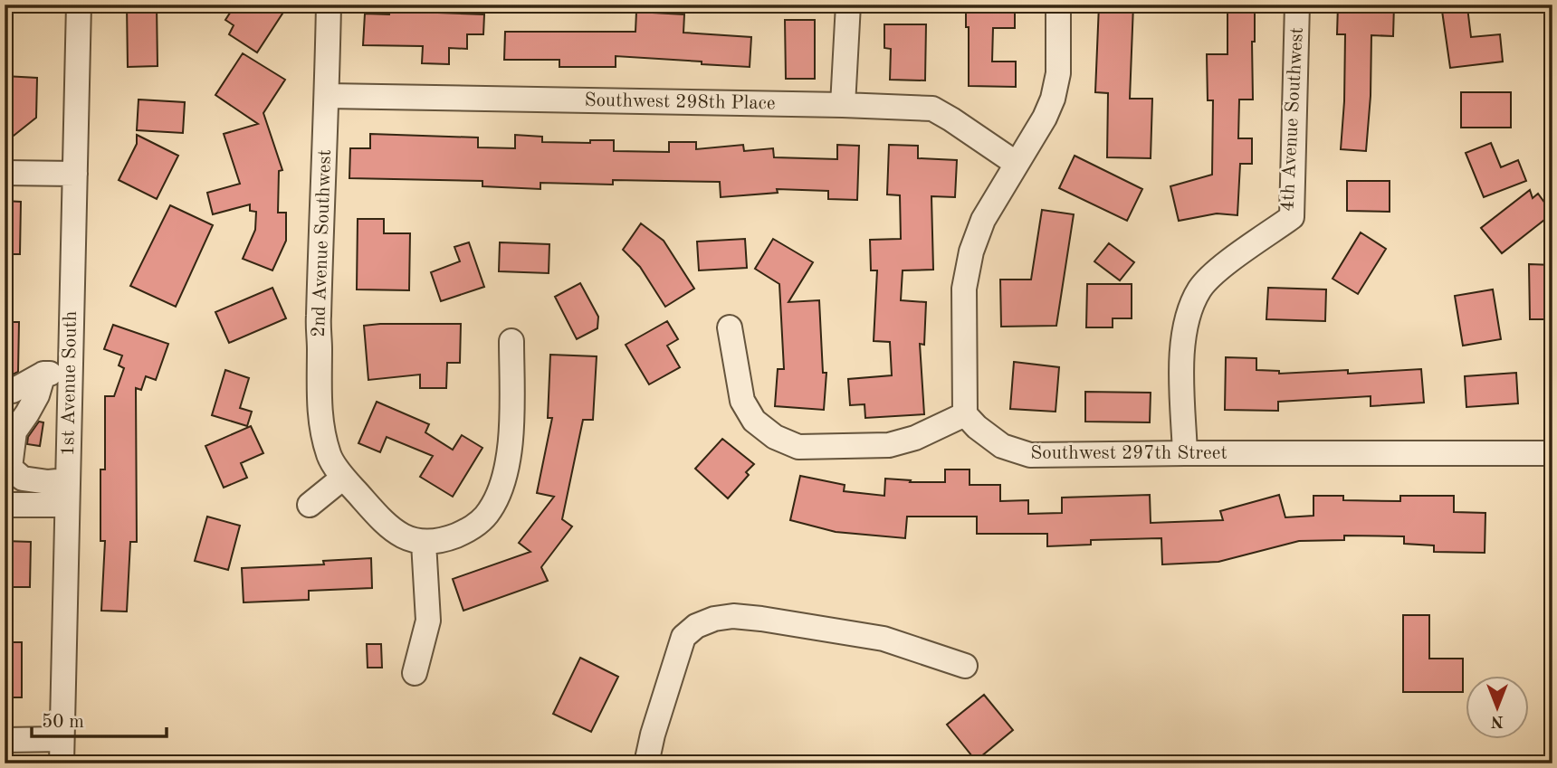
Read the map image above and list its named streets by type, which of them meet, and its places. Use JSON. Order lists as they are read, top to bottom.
{
  "streets": {
    "street": [
      "Southwest 298th Place",
      "4th Avenue Southwest",
      "2nd Avenue Southwest",
      "1st Avenue South",
      "Southwest 297th Street"
    ]
  },
  "crossings": [
    ["Southwest 298th Place", "2nd Avenue Southwest"],
    ["4th Avenue Southwest", "Southwest 297th Street"]
  ],
  "scale_bar": "50 m",
  "north": "bottom"
}
